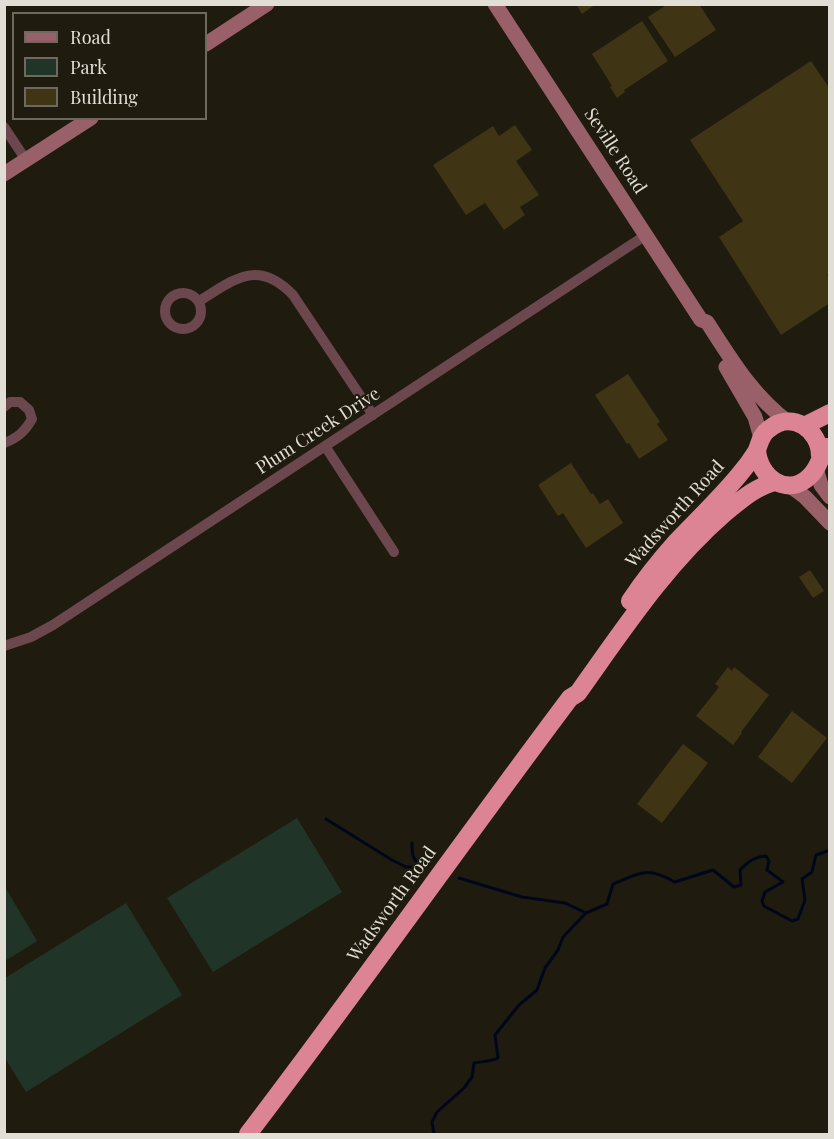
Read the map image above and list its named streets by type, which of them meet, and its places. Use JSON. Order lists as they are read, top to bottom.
{
  "streets": {
    "highway": ["Wadsworth Road"],
    "street": ["Seville Road", "Plum Creek Drive"]
  },
  "crossings": [
    ["Seville Road", "Plum Creek Drive"],
    ["Seville Road", "Wadsworth Road"]
  ],
  "legend": ["Road", "Park", "Building"]
}
